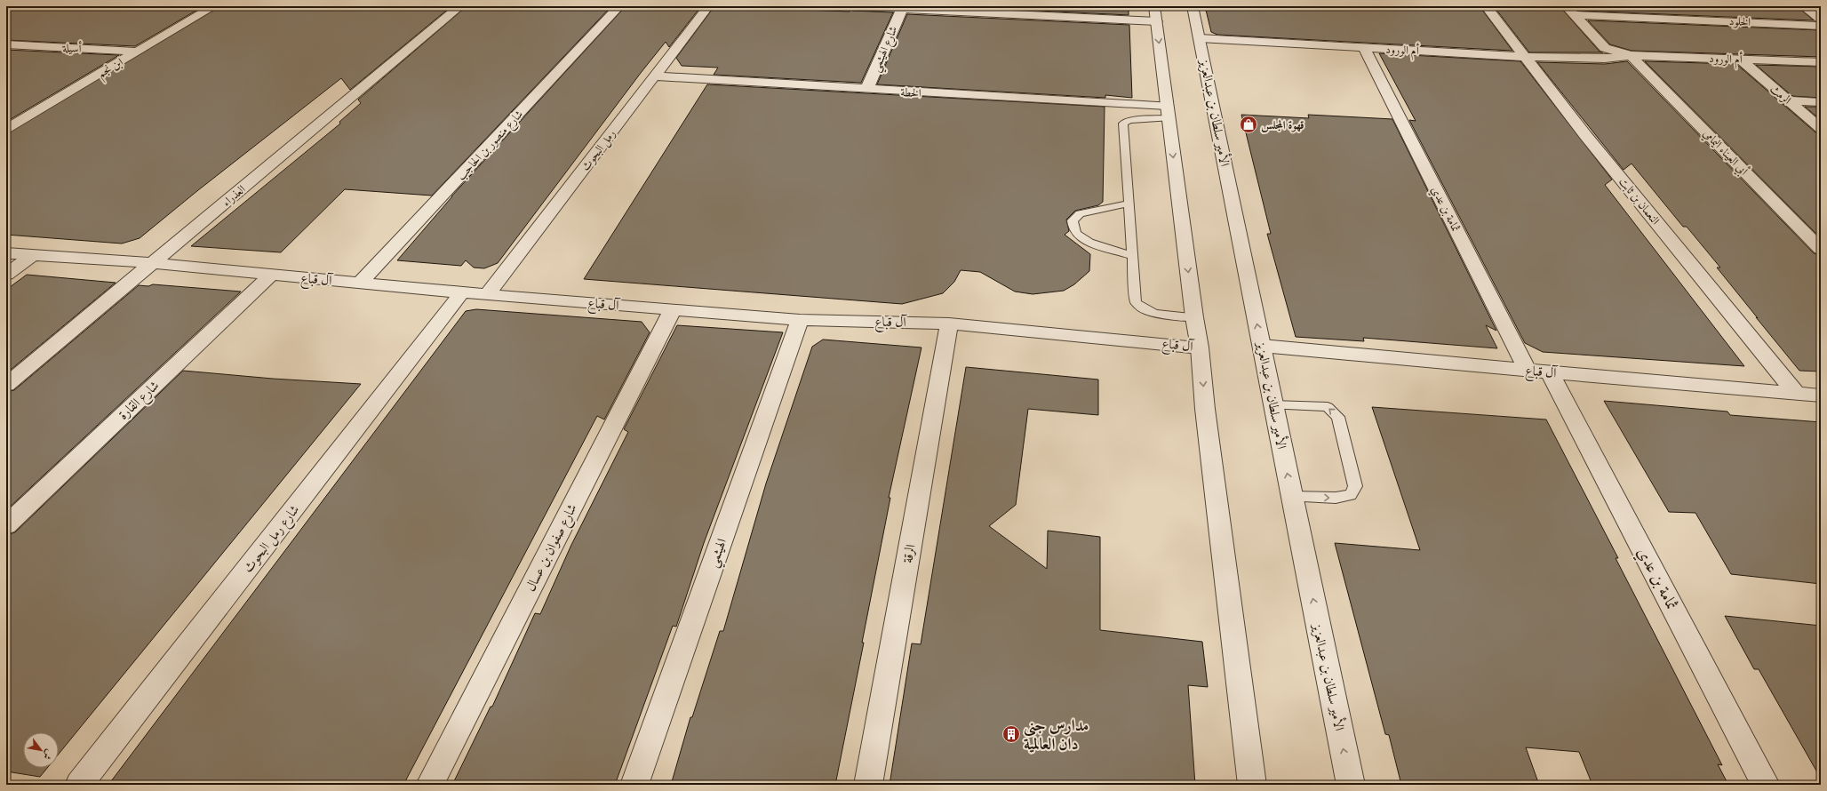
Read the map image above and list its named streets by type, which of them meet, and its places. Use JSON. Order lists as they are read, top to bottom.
{
  "streets": {
    "street": [
      "الخلود",
      "أسيلة",
      "شارع الهيثمي",
      "أم الورود",
      "ابن نجم",
      "الخطة",
      "الرمث",
      "الأمير سلطان بن عبدالعزيز",
      "شارع منصور بن الحاجب",
      "رمل البحوث",
      "أبي العيناء اليمامي",
      "العذراء",
      "النعمان بن ثابت",
      "ثمامة بن عدي",
      "آل قباع",
      "شارع القارة",
      "شارع رمل البحوث",
      "شارع صفوان بن عسال",
      "الهيثمي",
      "الرقة"
    ]
  },
  "crossings": [
    ["أسيلة", "ابن نجم"],
    ["شارع الهيثمي", "الخطة"],
    ["أم الورود", "الرمث"],
    ["أم الورود", "الأمير سلطان بن عبدالعزيز"],
    ["أم الورود", "أبي العيناء اليمامي"],
    ["أم الورود", "النعمان بن ثابت"],
    ["أم الورود", "ثمامة بن عدي"],
    ["الخطة", "رمل البحوث"],
    ["الأمير سلطان بن عبدالعزيز", "آل قباع"],
    ["شارع منصور بن الحاجب", "آل قباع"],
    ["رمل البحوث", "آل قباع"],
    ["العذراء", "آل قباع"],
    ["النعمان بن ثابت", "آل قباع"],
    ["ثمامة بن عدي", "آل قباع"],
    ["آل قباع", "شارع القارة"],
    ["آل قباع", "شارع رمل البحوث"],
    ["آل قباع", "شارع صفوان بن عسال"],
    ["آل قباع", "الهيثمي"],
    ["آل قباع", "الرقة"]
  ],
  "places": {
    "shop": ["قهوة المجلس"],
    "building": ["مدارس جنى دان العالمية"]
  },
  "north": "bottom right"
}
